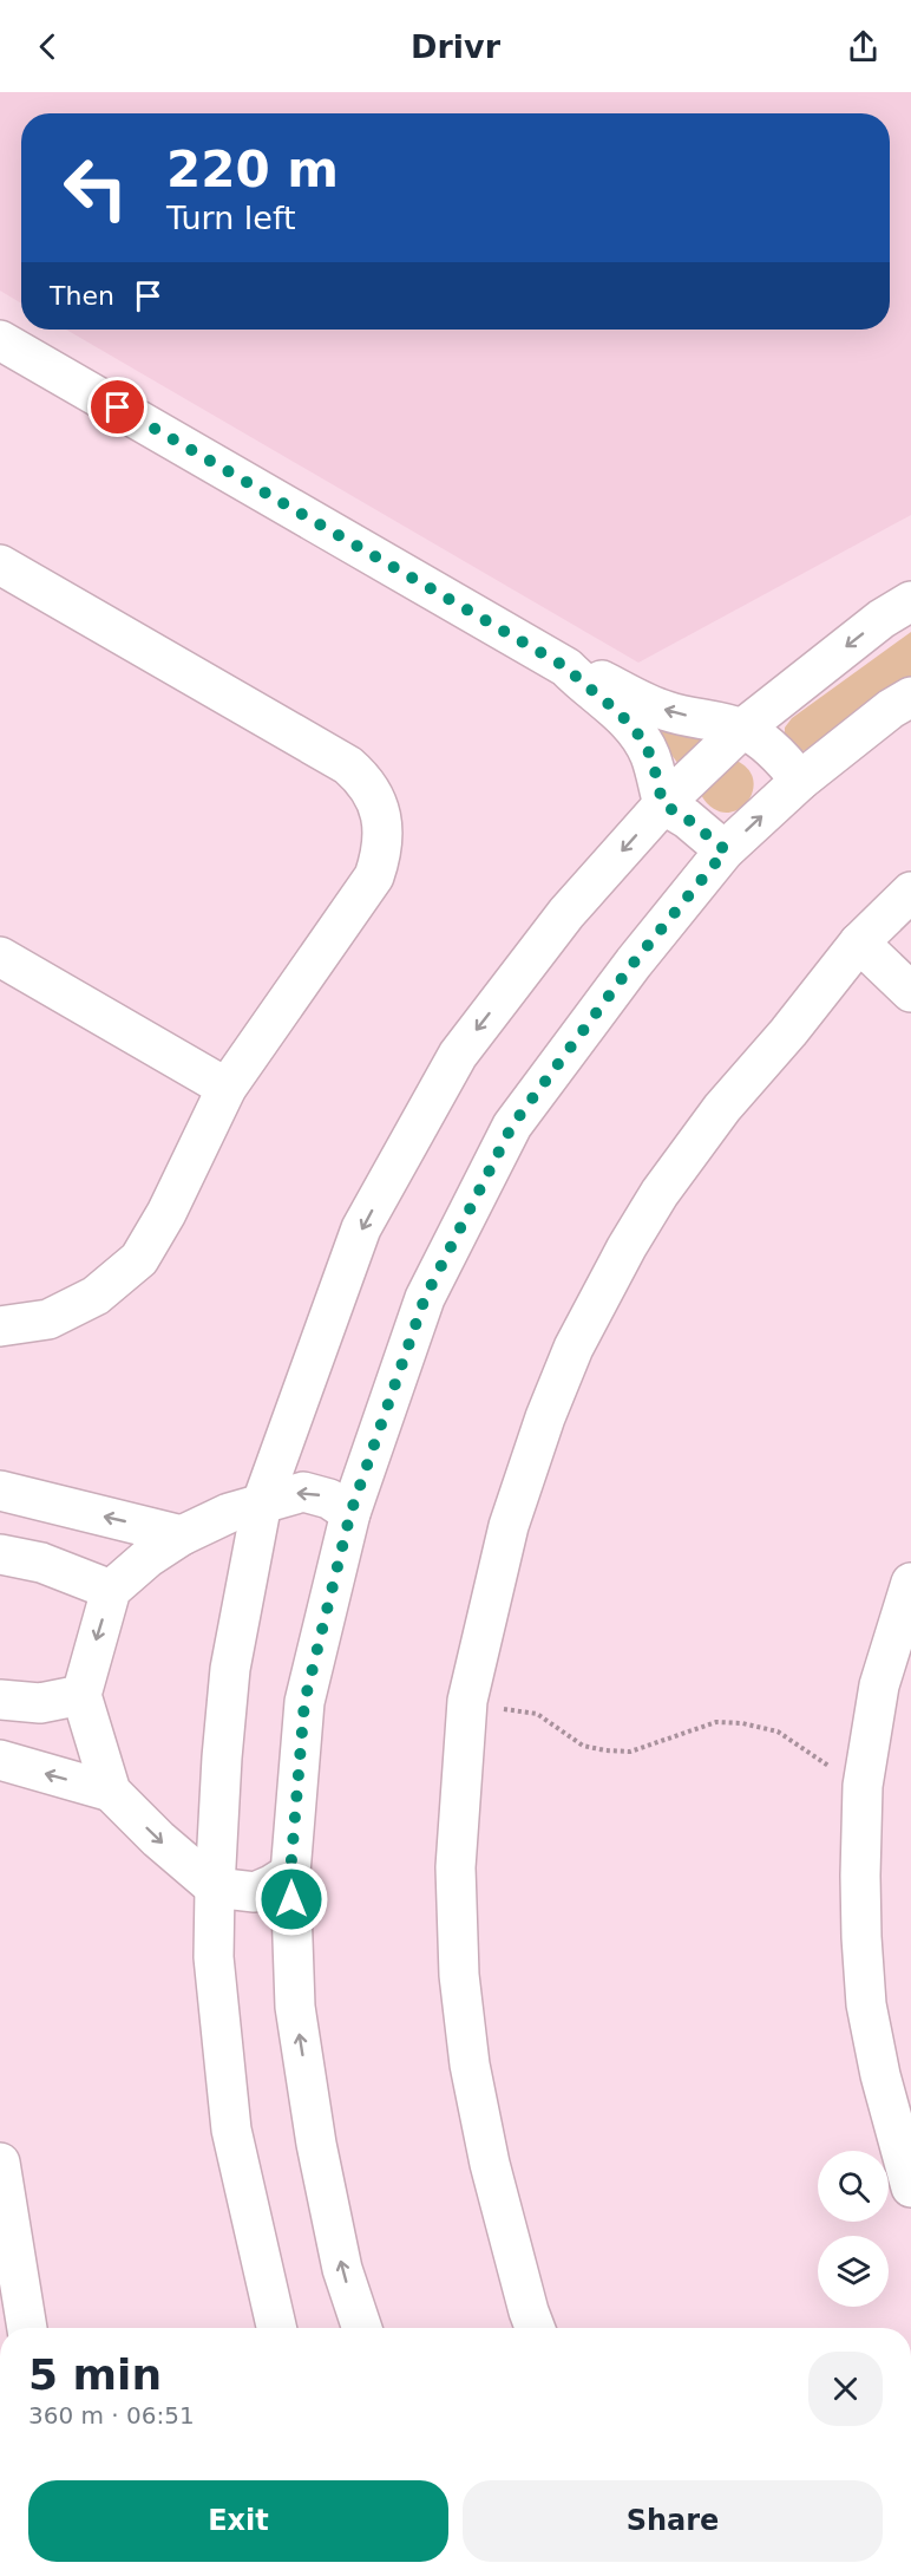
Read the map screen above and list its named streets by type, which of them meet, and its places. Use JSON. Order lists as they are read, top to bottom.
{
  "page": {
    "header": "Drivr",
    "turn": ["220 m", "Turn left"],
    "then": "Then",
    "heading": ["5 min", "360 m · 06:51"],
    "buttons": ["Exit", "Share"]
  }
}
